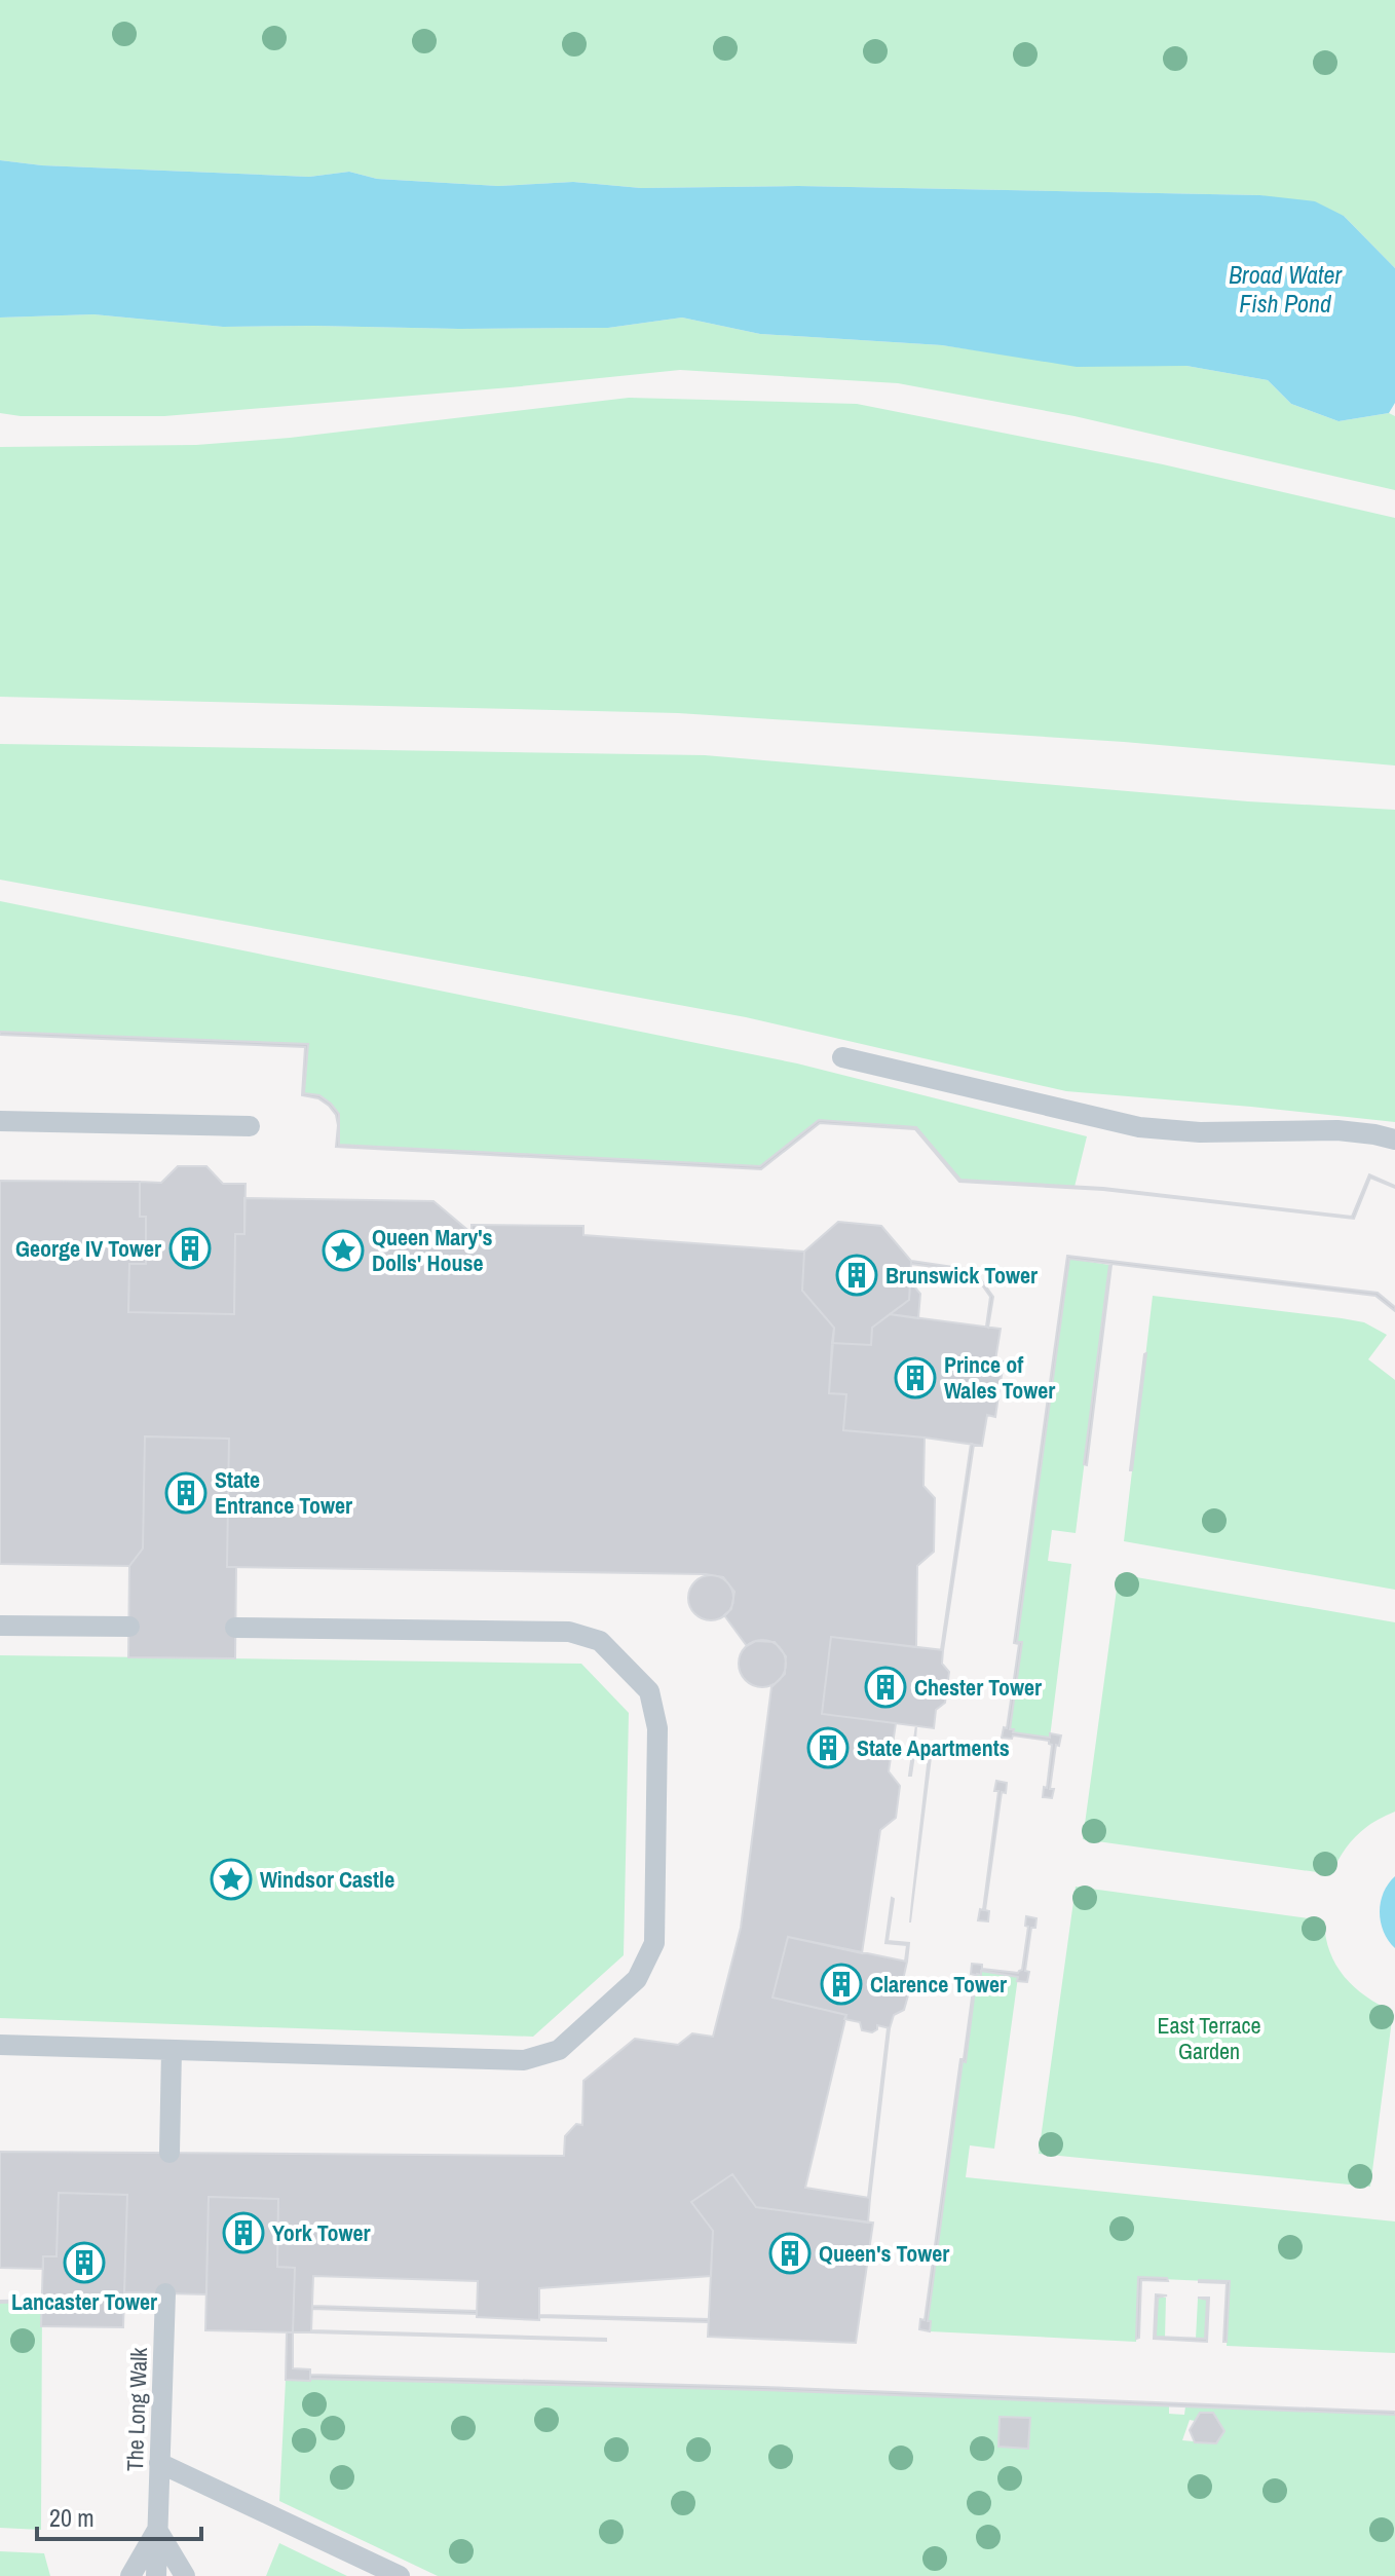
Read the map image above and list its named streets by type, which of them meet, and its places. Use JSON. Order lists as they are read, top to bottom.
{
  "streets": {
    "lane": ["The Long Walk"]
  },
  "water": ["Broad Water Fish Pond"],
  "parks": ["East Terrace Garden"],
  "places": {
    "building": [
      "George IV Tower",
      "Brunswick Tower",
      "Prince of Wales Tower",
      "State Entrance Tower",
      "Chester Tower",
      "State Apartments",
      "Clarence Tower",
      "York Tower",
      "Queen's Tower",
      "Lancaster Tower"
    ],
    "place": ["Queen Mary's Dolls' House", "Windsor Castle"]
  },
  "scale_bar": "20 m"
}
